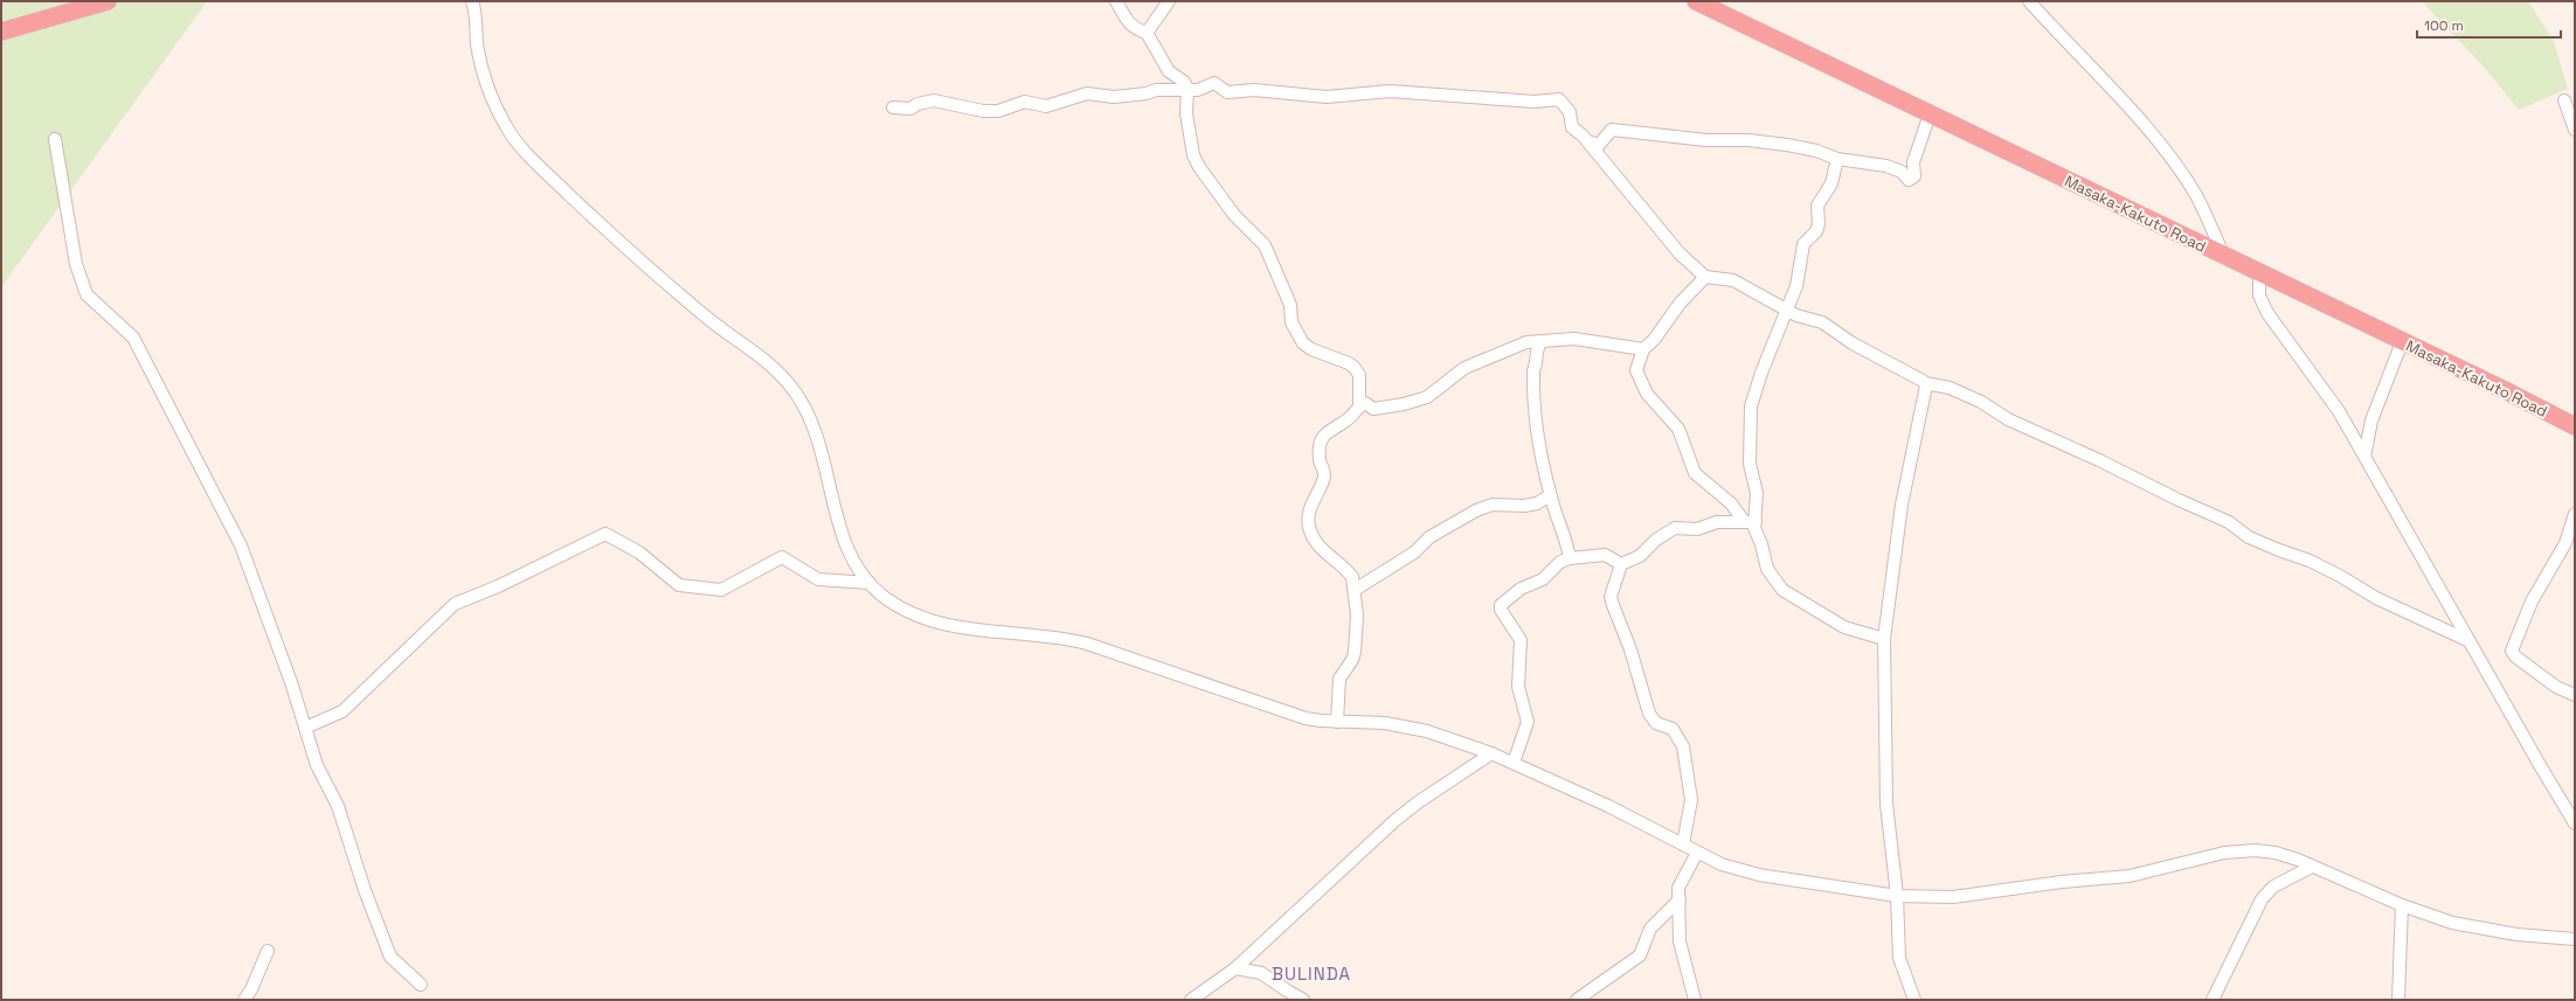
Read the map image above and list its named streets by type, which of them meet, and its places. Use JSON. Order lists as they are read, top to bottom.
{
  "streets": {
    "highway": ["Masaka-Kakuto Road"]
  },
  "districts": ["BULINDA"],
  "scale_bar": "100 m"
}
